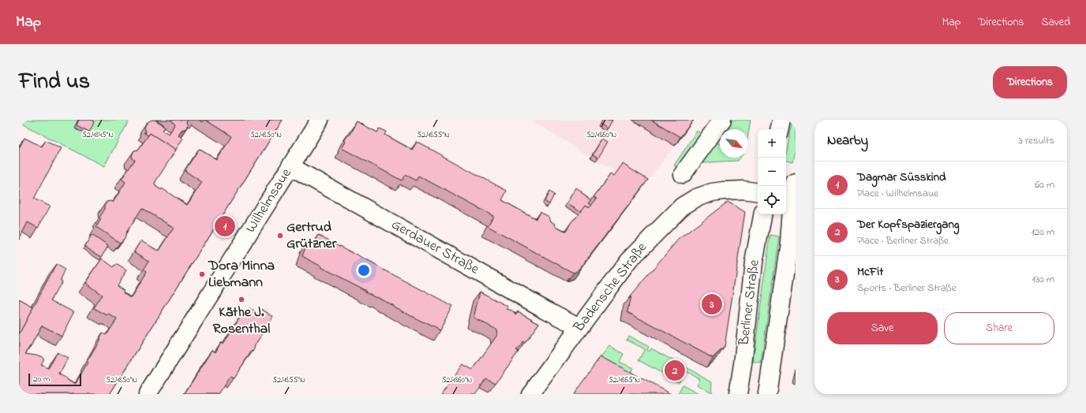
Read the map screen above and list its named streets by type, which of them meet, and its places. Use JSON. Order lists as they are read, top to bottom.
{
  "streets": {
    "street": [
      "Wilhelmsaue",
      "Gerdauer Straße",
      "Badensche Straße",
      "Berliner Straße"
    ]
  },
  "crossings": [
    ["Wilhelmsaue", "Gerdauer Straße"],
    ["Gerdauer Straße", "Badensche Straße"]
  ],
  "places": ["Gertrud Grützner", "Dora Minna Liebmann", "Käthe J. Rosenthal"],
  "scale_bar": "20 m",
  "north": "bottom right",
  "page": {
    "header": "Map",
    "nav": ["Map", "Directions", "Saved"],
    "title": "Find us",
    "buttons": [
      "Directions",
      ["Save", "Share"]
    ],
    "heading": ["Nearby", "3 results"],
    "map_buttons": ["+", "−"],
    "list": [
      {
        "mark": "1",
        "name": "Dagmar Süsskind",
        "note": "Place · Wilhelmsaue",
        "value": "60 m"
      },
      {
        "mark": "2",
        "name": "Der Kopfspaziergang",
        "note": "Place · Berliner Straße",
        "value": "120 m"
      },
      {
        "mark": "3",
        "name": "McFit",
        "note": "Sports · Berliner Straße",
        "value": "130 m"
      }
    ],
    "pins": ["1", "3", "2"],
    "scale": "20 m"
  },
  "coordinates": [
    "52.4845°N",
    "52.4850°N",
    "52.4855°N",
    "52.4860°N",
    "52.4865°N"
  ]
}
